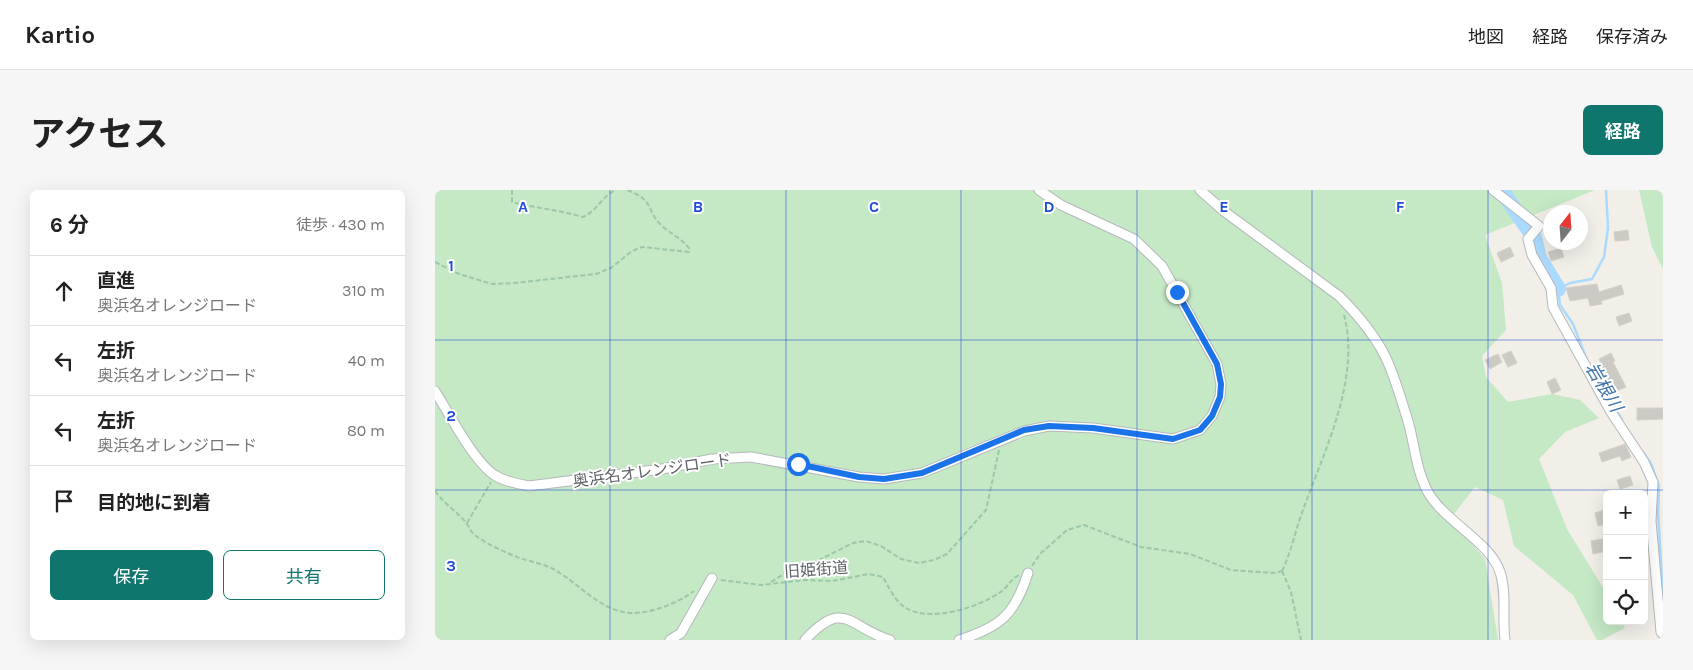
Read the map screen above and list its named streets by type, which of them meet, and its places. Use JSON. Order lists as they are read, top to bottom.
{
  "streets": {
    "street": ["奥浜名オレンジロード"],
    "path": ["旧姫街道"]
  },
  "water": ["岩根川"],
  "north": "top",
  "page": {
    "header": "Kartio",
    "nav": ["地図", "経路", "保存済み"],
    "title": "アクセス",
    "buttons": [
      "経路",
      ["保存", "共有"]
    ],
    "heading": ["6 分", "徒歩 · 430 m"],
    "list": [
      ["直進", "奥浜名オレンジロード", "310 m"],
      ["左折", "奥浜名オレンジロード", "40 m"],
      ["左折", "奥浜名オレンジロード", "80 m"],
      "目的地に到着"
    ],
    "map_buttons": ["+", "−"]
  },
  "grid": {
    "columns": [
      "A",
      "B",
      "C",
      "D",
      "E",
      "F"
    ],
    "rows": ["1", "2", "3"]
  }
}
